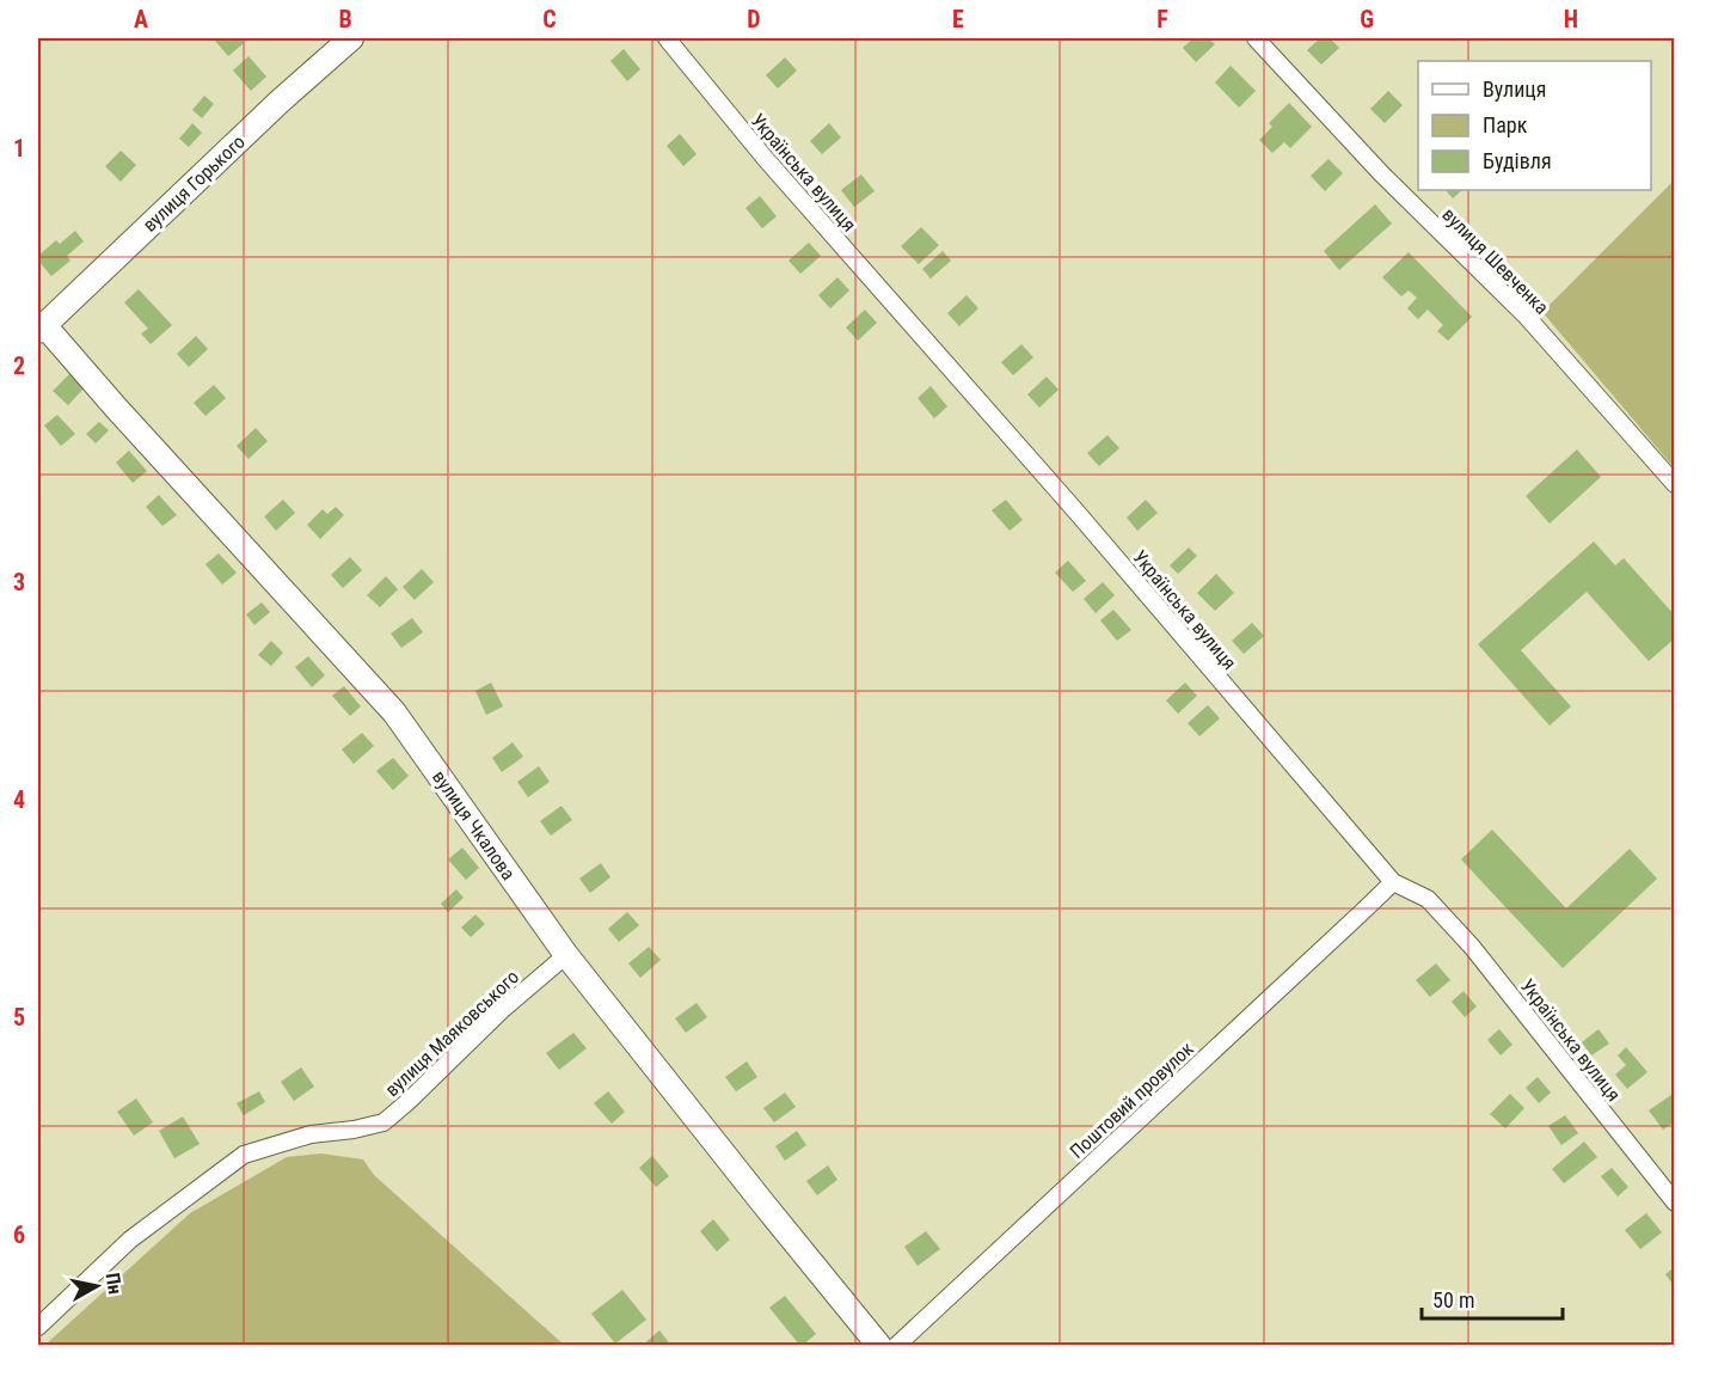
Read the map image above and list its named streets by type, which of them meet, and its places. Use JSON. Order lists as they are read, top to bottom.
{
  "streets": {
    "street": [
      "Українська вулиця",
      "вулиця Горького",
      "вулиця Шевченка",
      "вулиця Чкалова",
      "вулиця Маяковського",
      "Поштовий провулок"
    ]
  },
  "crossings": [
    ["Українська вулиця", "Поштовий провулок"],
    ["вулиця Горького", "вулиця Чкалова"],
    ["вулиця Чкалова", "вулиця Маяковського"]
  ],
  "legend": ["Вулиця", "Парк", "Будівля"],
  "scale_bar": "50 m",
  "north": "right",
  "grid": {
    "columns": [
      "A",
      "B",
      "C",
      "D",
      "E",
      "F",
      "G",
      "H"
    ],
    "rows": [
      "1",
      "2",
      "3",
      "4",
      "5",
      "6"
    ]
  }
}
